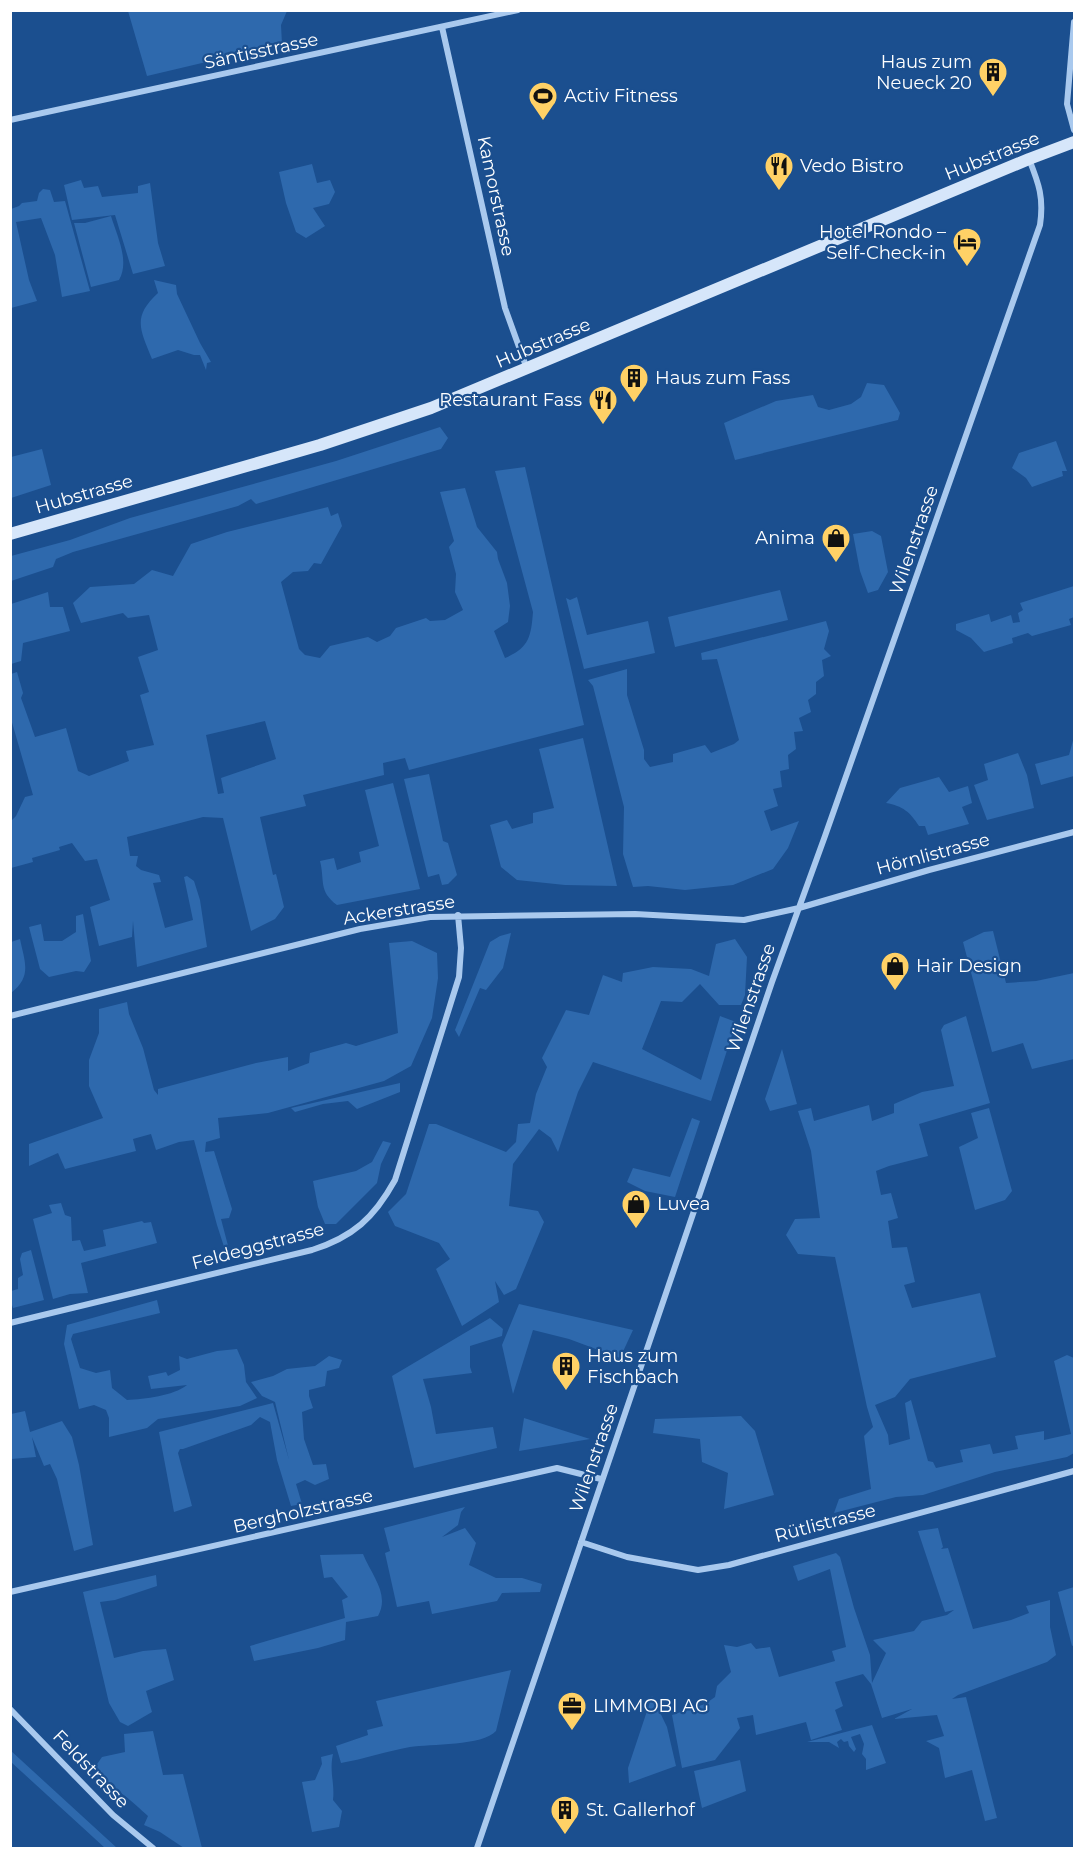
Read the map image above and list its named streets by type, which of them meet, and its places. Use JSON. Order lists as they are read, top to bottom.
{
  "streets": {
    "street": [
      "Säntisstrasse",
      "Hubstrasse",
      "Kamorstrasse",
      "Wilenstrasse",
      "Hörnlistrasse",
      "Ackerstrasse",
      "Feldeggstrasse",
      "Bergholzstrasse",
      "Rütlistrasse",
      "Feldstrasse"
    ]
  },
  "crossings": [
    ["Säntisstrasse", "Kamorstrasse"],
    ["Hubstrasse", "Kamorstrasse"],
    ["Hubstrasse", "Wilenstrasse"],
    ["Wilenstrasse", "Hörnlistrasse"],
    ["Wilenstrasse", "Ackerstrasse"],
    ["Wilenstrasse", "Bergholzstrasse"],
    ["Wilenstrasse", "Rütlistrasse"],
    ["Hörnlistrasse", "Ackerstrasse"],
    ["Ackerstrasse", "Feldeggstrasse"]
  ],
  "places": {
    "building": [
      "Haus zum Neueck 20",
      "Haus zum Fass",
      "Haus zum Fischbach",
      "St. Gallerhof"
    ],
    "sports": ["Activ Fitness"],
    "restaurant": ["Vedo Bistro", "Restaurant Fass"],
    "hotel": ["Hotel Rondo – Self-Check-in"],
    "shop": ["Anima", "Hair Design", "Luvea"],
    "office": ["LIMMOBI AG"]
  }
}
